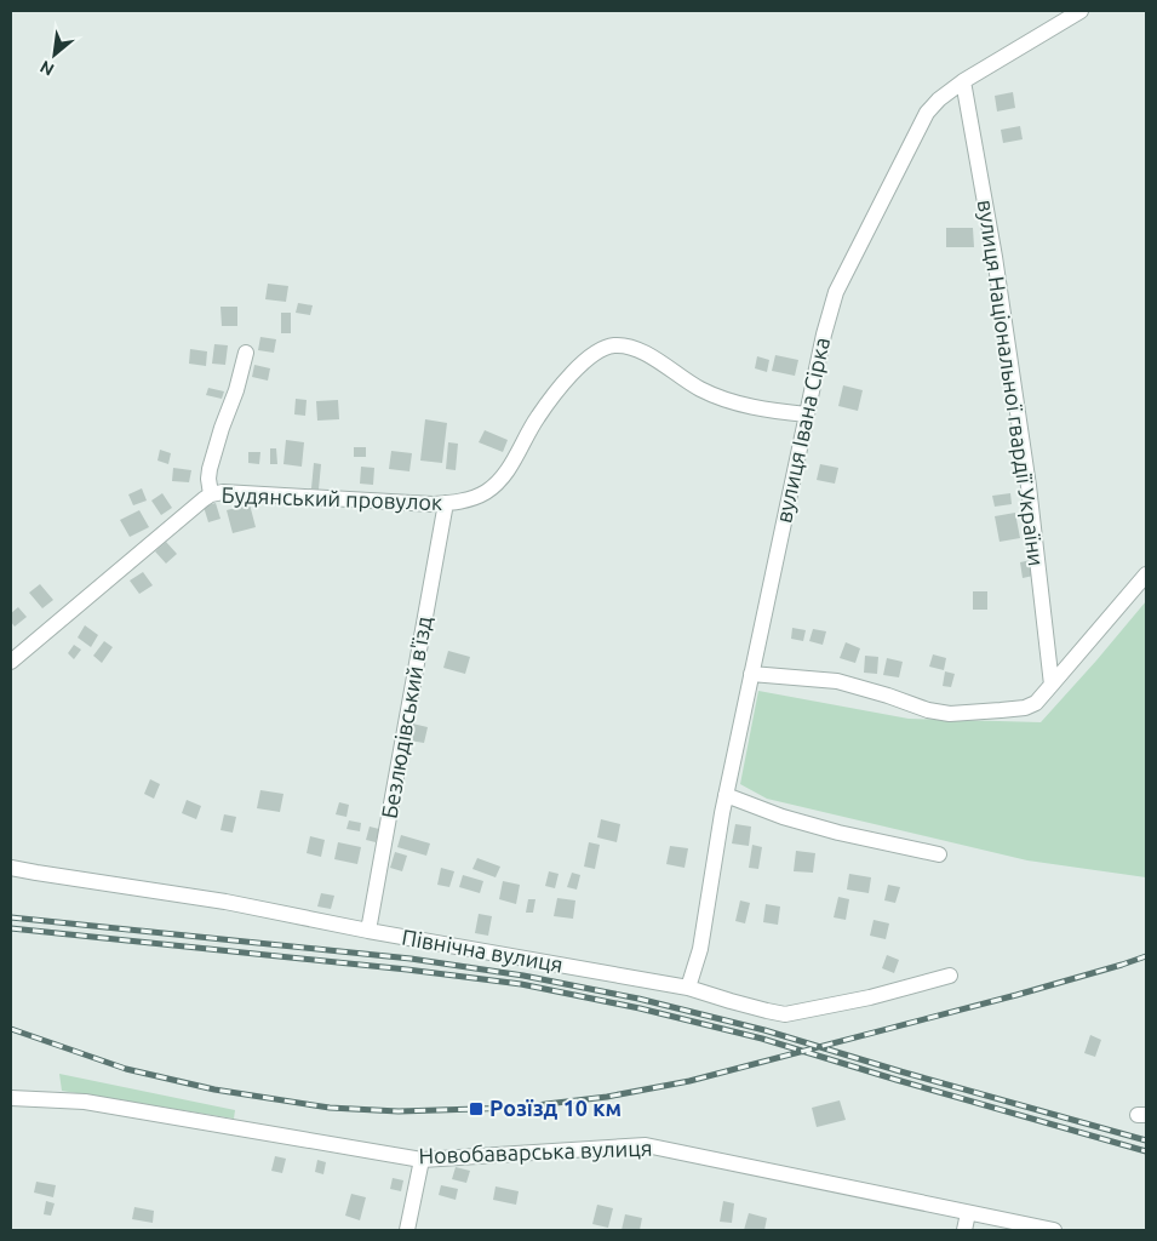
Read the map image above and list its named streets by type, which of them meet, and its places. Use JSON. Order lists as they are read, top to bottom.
{
  "streets": {
    "street": [
      "вулиця Національної гвардії України",
      "вулиця Івана Сірка",
      "Будянський провулок",
      "Безлюдівський в'їзд",
      "Північна вулиця",
      "Новобаварська вулиця"
    ]
  },
  "crossings": [
    ["вулиця Національної гвардії України", "вулиця Івана Сірка"],
    ["вулиця Івана Сірка", "Будянський провулок"],
    ["вулиця Івана Сірка", "Північна вулиця"],
    ["Будянський провулок", "Безлюдівський в'їзд"],
    ["Безлюдівський в'їзд", "Північна вулиця"]
  ],
  "places": {
    "transit": ["Розїзд 10 км"]
  },
  "north": "bottom left"
}
